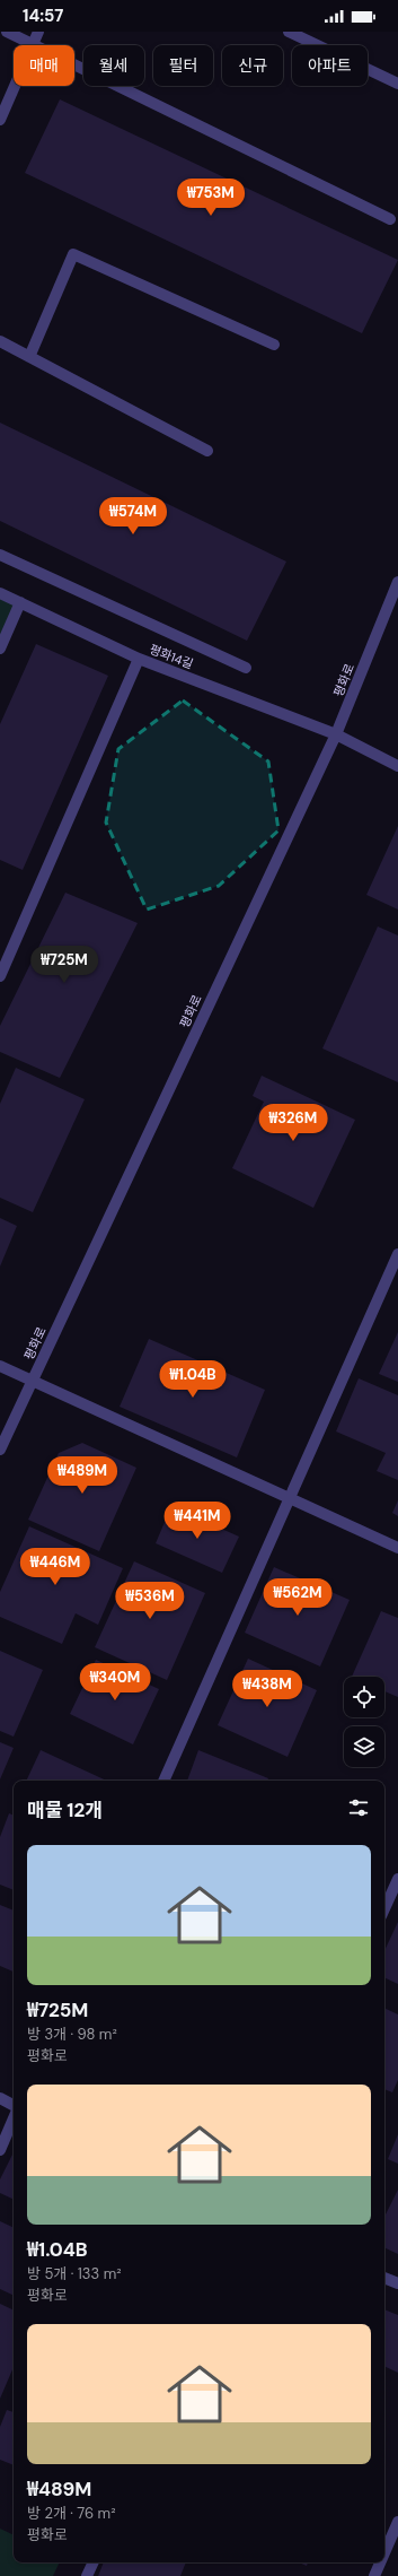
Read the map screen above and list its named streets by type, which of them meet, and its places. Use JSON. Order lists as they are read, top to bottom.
{
  "streets": {
    "street": ["평화14길", "평화로"]
  },
  "crossings": [
    ["평화14길", "평화로"]
  ],
  "page": {
    "status": "14:57",
    "chip": [
      "매매",
      "월세",
      "필터",
      "신규",
      "아파트"
    ],
    "price": [
      "₩753M",
      "₩574M",
      "₩725M",
      "₩326M",
      "₩1.04B",
      "₩489M",
      "₩441M",
      "₩446M",
      "₩562M",
      "₩536M",
      "₩340M",
      "₩438M"
    ],
    "heading": "매물 12개",
    "list": [
      {
        "name": "₩725M",
        "note": "방 3개 · 98 m² · 평화로"
      },
      {
        "name": "₩1.04B",
        "note": "방 5개 · 133 m² · 평화로"
      },
      {
        "name": "₩489M",
        "note": "방 2개 · 76 m² · 평화로"
      }
    ]
  }
}
